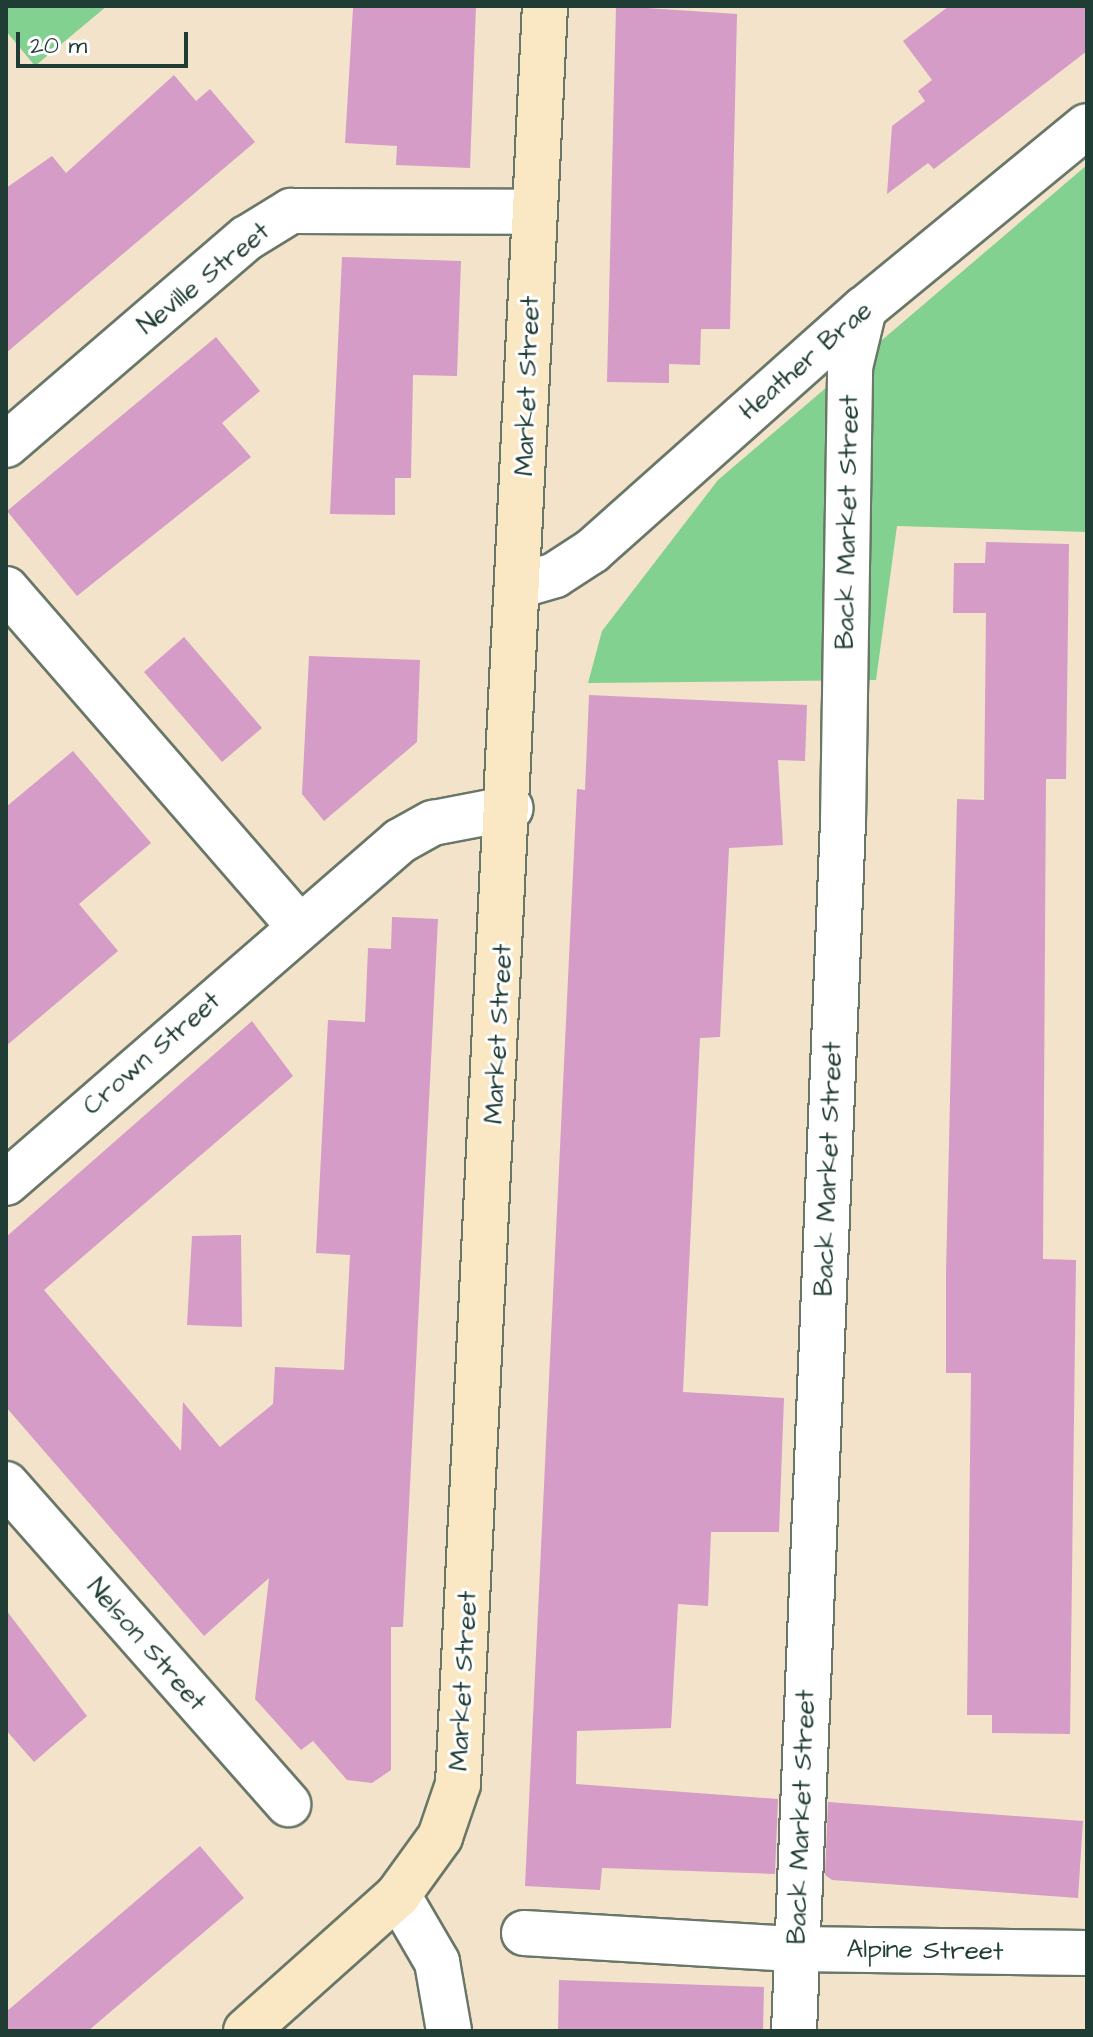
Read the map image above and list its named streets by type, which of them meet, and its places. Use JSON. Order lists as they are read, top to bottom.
{
  "streets": {
    "street": [
      "Neville Street",
      "Heather Brae",
      "Market Street",
      "Back Market Street",
      "Crown Street",
      "Nelson Street",
      "Alpine Street"
    ]
  },
  "crossings": [
    ["Neville Street", "Market Street"],
    ["Heather Brae", "Market Street"],
    ["Heather Brae", "Back Market Street"],
    ["Market Street", "Crown Street"],
    ["Back Market Street", "Alpine Street"]
  ],
  "scale_bar": "20 m"
}
